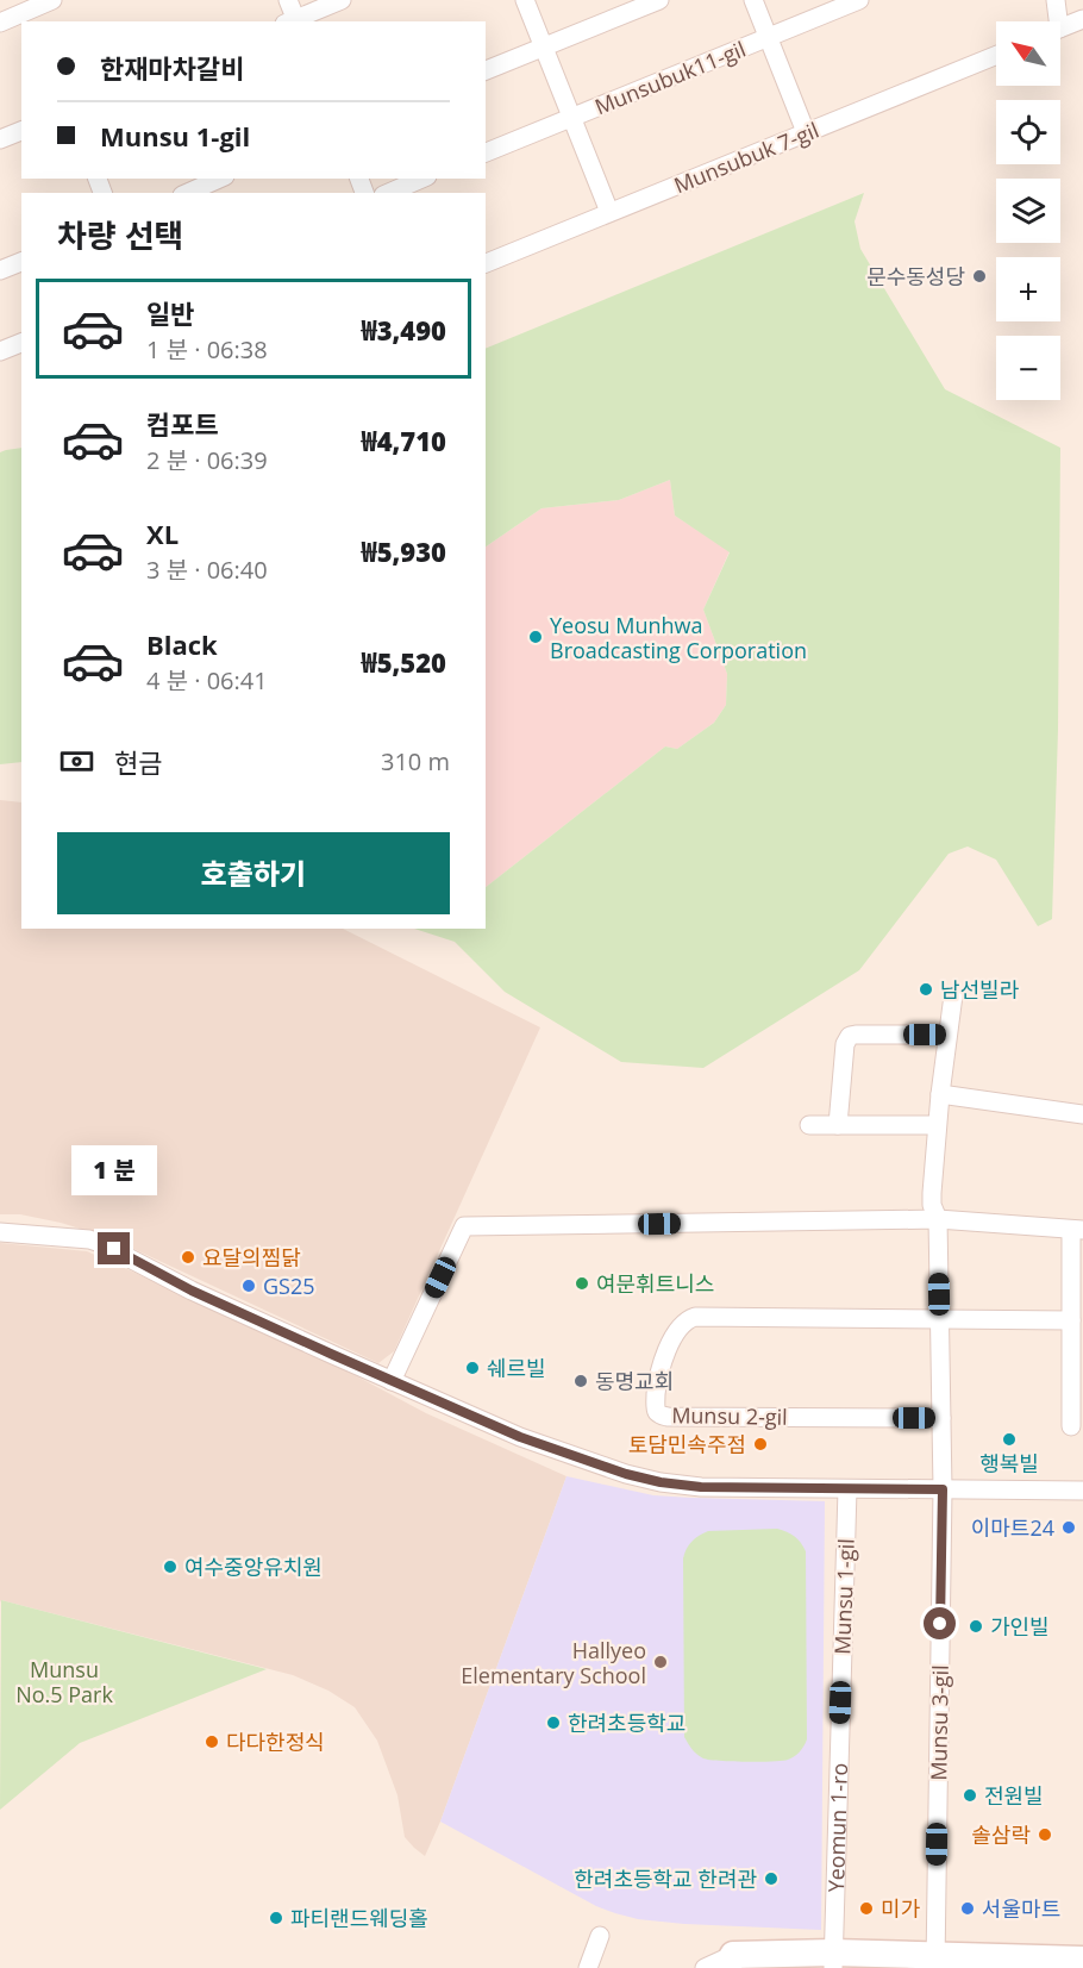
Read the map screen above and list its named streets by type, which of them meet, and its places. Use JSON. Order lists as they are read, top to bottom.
{
  "streets": {
    "street": [
      "Munsubuk11-gil",
      "Munsubuk 7-gil",
      "Munsu 2-gil",
      "Munsu 1-gil",
      "Munsu 3-gil",
      "Yeomun 1-ro"
    ]
  },
  "crossings": [
    ["Munsubuk11-gil", "Munsubuk 7-gil"],
    ["Munsu 1-gil", "Yeomun 1-ro"]
  ],
  "parks": ["Munsu No.5 Park"],
  "places": [
    "문수동성당",
    "Yeosu Munhwa Broadcasting Corporation",
    "남선빌라",
    "요달의찜닭",
    "여문휘트니스",
    "GS25",
    "쉐르빌",
    "동명교회",
    "행복빌",
    "토담민속주점",
    "이마트24",
    "여수중앙유치원",
    "가인빌",
    "Hallyeo Elementary School",
    "한려초등학교",
    "다다한정식",
    "전원빌",
    "솔삼락",
    "한려초등학교 한려관",
    "미가",
    "서울마트",
    "파티랜드웨딩홀"
  ],
  "north": "top left",
  "page": {
    "map_buttons": ["+", "−"],
    "banner": ["한재마차갈비", "Munsu 1-gil"],
    "heading": "차량 선택",
    "list": [
      {
        "name": "일반",
        "note": "1 분 · 06:38",
        "value": "₩3,490"
      },
      {
        "name": "컴포트",
        "note": "2 분 · 06:39",
        "value": "₩4,710"
      },
      {
        "name": "XL",
        "note": "3 분 · 06:40",
        "value": "₩5,930"
      },
      {
        "name": "Black",
        "note": "4 분 · 06:41",
        "value": "₩5,520"
      }
    ],
    "pay": ["현금", "310 m"],
    "buttons": "호출하기",
    "bubble": "1 분"
  }
}
